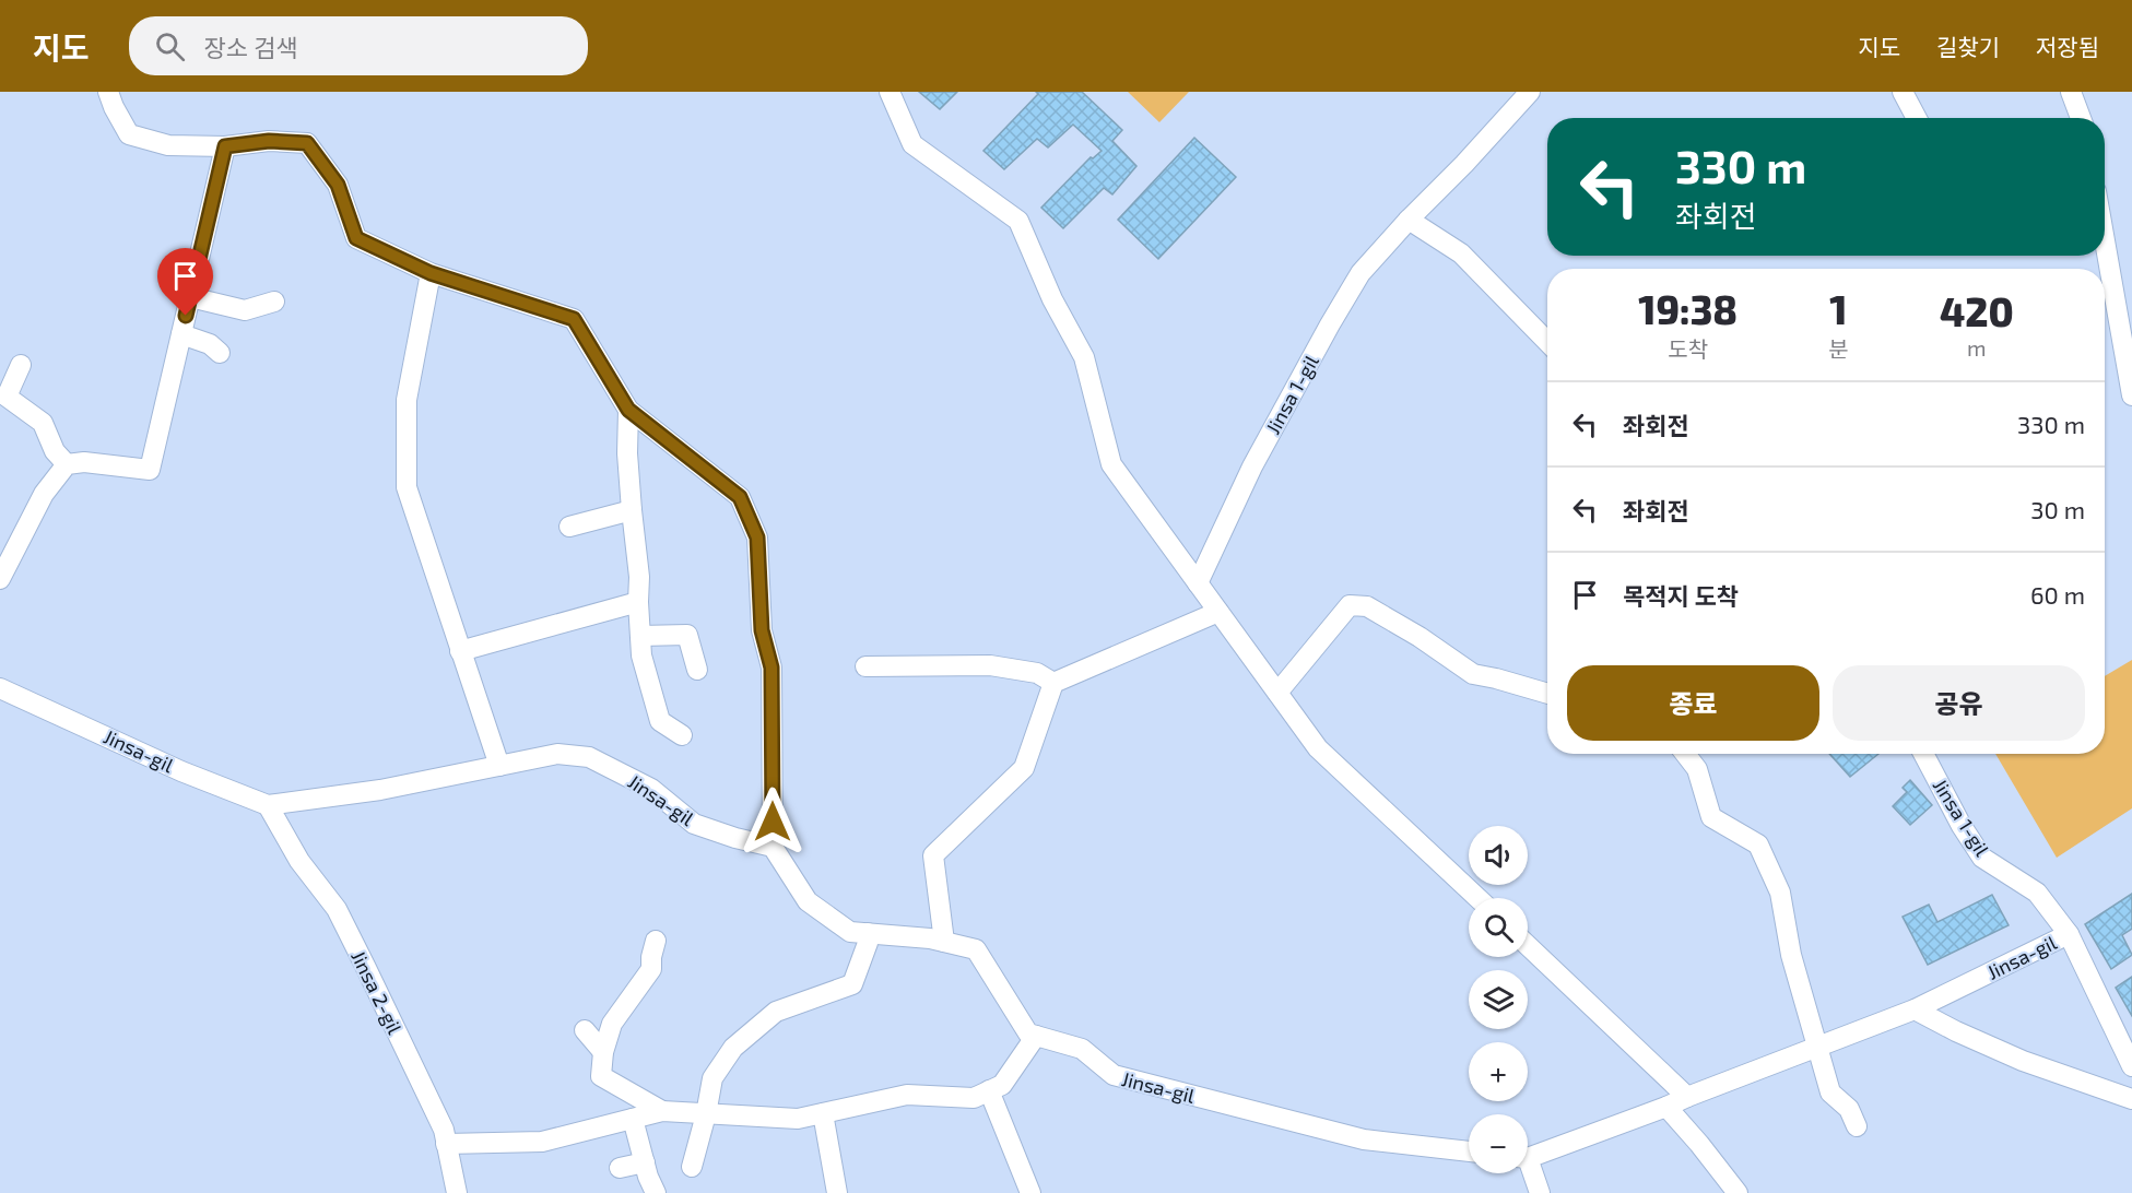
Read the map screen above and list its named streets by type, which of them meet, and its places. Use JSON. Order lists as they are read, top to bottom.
{
  "streets": {
    "street": ["Jinsa 1-gil", "Jinsa-gil", "Jinsa 2-gil"]
  },
  "crossings": [
    ["Jinsa 1-gil", "Jinsa-gil"],
    ["Jinsa-gil", "Jinsa 2-gil"]
  ],
  "page": {
    "header": "지도",
    "search": "장소 검색",
    "nav": ["지도", "길찾기", "저장됨"],
    "turn": ["330 m", "좌회전"],
    "eta": [
      "19:38",
      "도착",
      "1",
      "분",
      "420",
      "m"
    ],
    "list": [
      {
        "name": "좌회전",
        "value": "330 m"
      },
      {
        "name": "좌회전",
        "value": "30 m"
      },
      {
        "name": "목적지 도착",
        "value": "60 m"
      }
    ],
    "buttons": ["종료", "공유"],
    "map_buttons": ["+", "−"]
  }
}
